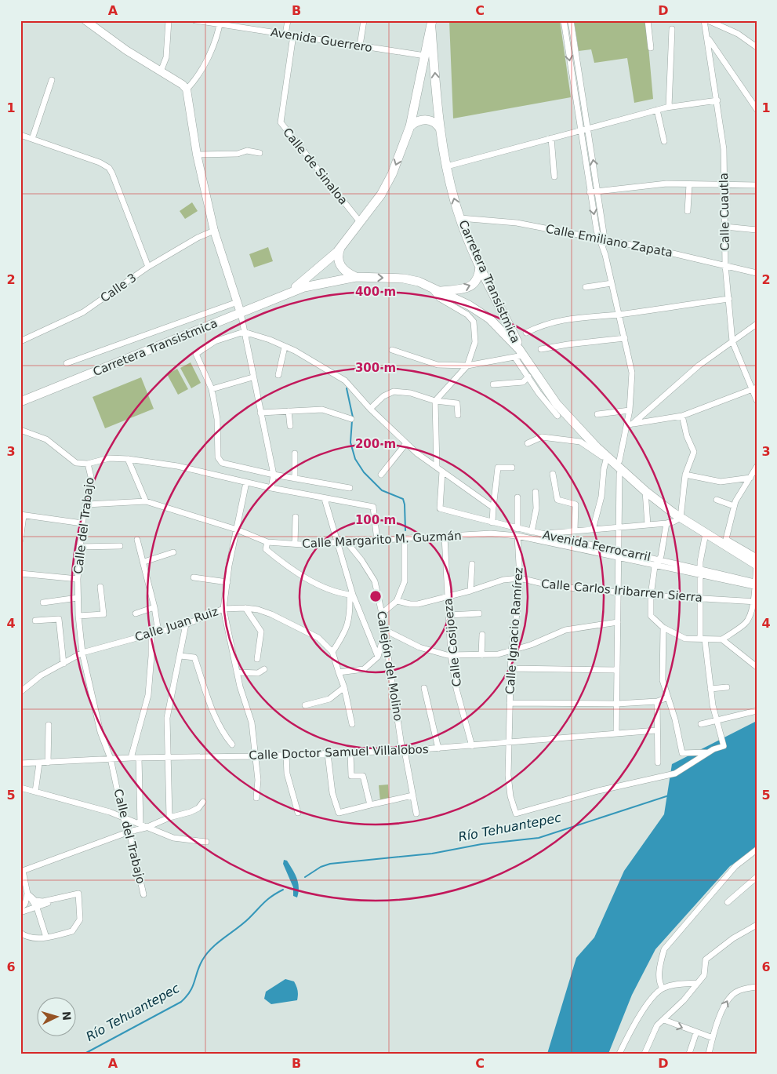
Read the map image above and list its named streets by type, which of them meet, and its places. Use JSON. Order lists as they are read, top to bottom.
{
  "streets": {
    "main road": ["Carretera Transistmica"],
    "street": [
      "Avenida Guerrero",
      "Calle de Sinaloa",
      "Calle Cuautla",
      "Calle Emiliano Zapata",
      "Calle 3",
      "Calle del Trabajo",
      "Calle Margarito M. Guzmán",
      "Avenida Ferrocarril",
      "Calle Carlos Iribarren Sierra",
      "Calle Juan Ruiz",
      "Calle Ignacio Ramírez",
      "Calle Cosijoeza",
      "Callejón del Molino",
      "Calle Doctor Samuel Villalobos"
    ]
  },
  "crossings": [
    ["Avenida Guerrero", "Calle de Sinaloa"],
    ["Avenida Guerrero", "Carretera Transistmica"],
    ["Calle de Sinaloa", "Carretera Transistmica"],
    ["Calle Cuautla", "Calle Emiliano Zapata"],
    ["Calle Emiliano Zapata", "Carretera Transistmica"],
    ["Calle del Trabajo", "Calle Margarito M. Guzmán"],
    ["Calle del Trabajo", "Calle Juan Ruiz"],
    ["Calle del Trabajo", "Calle Doctor Samuel Villalobos"],
    ["Calle Margarito M. Guzmán", "Avenida Ferrocarril"],
    ["Calle Margarito M. Guzmán", "Calle Ignacio Ramírez"],
    ["Calle Margarito M. Guzmán", "Calle Cosijoeza"],
    ["Calle Margarito M. Guzmán", "Callejón del Molino"],
    ["Calle Carlos Iribarren Sierra", "Calle Ignacio Ramírez"],
    ["Calle Carlos Iribarren Sierra", "Calle Cosijoeza"],
    ["Calle Ignacio Ramírez", "Calle Doctor Samuel Villalobos"],
    ["Calle Cosijoeza", "Calle Doctor Samuel Villalobos"],
    ["Callejón del Molino", "Calle Doctor Samuel Villalobos"]
  ],
  "water": ["Río Tehuantepec"],
  "north": "right",
  "grid": {
    "columns": [
      "A",
      "B",
      "C",
      "D"
    ],
    "rows": [
      "1",
      "2",
      "3",
      "4",
      "5",
      "6"
    ]
  },
  "rings": [
    "400 m",
    "300 m",
    "200 m",
    "100 m"
  ]
}
